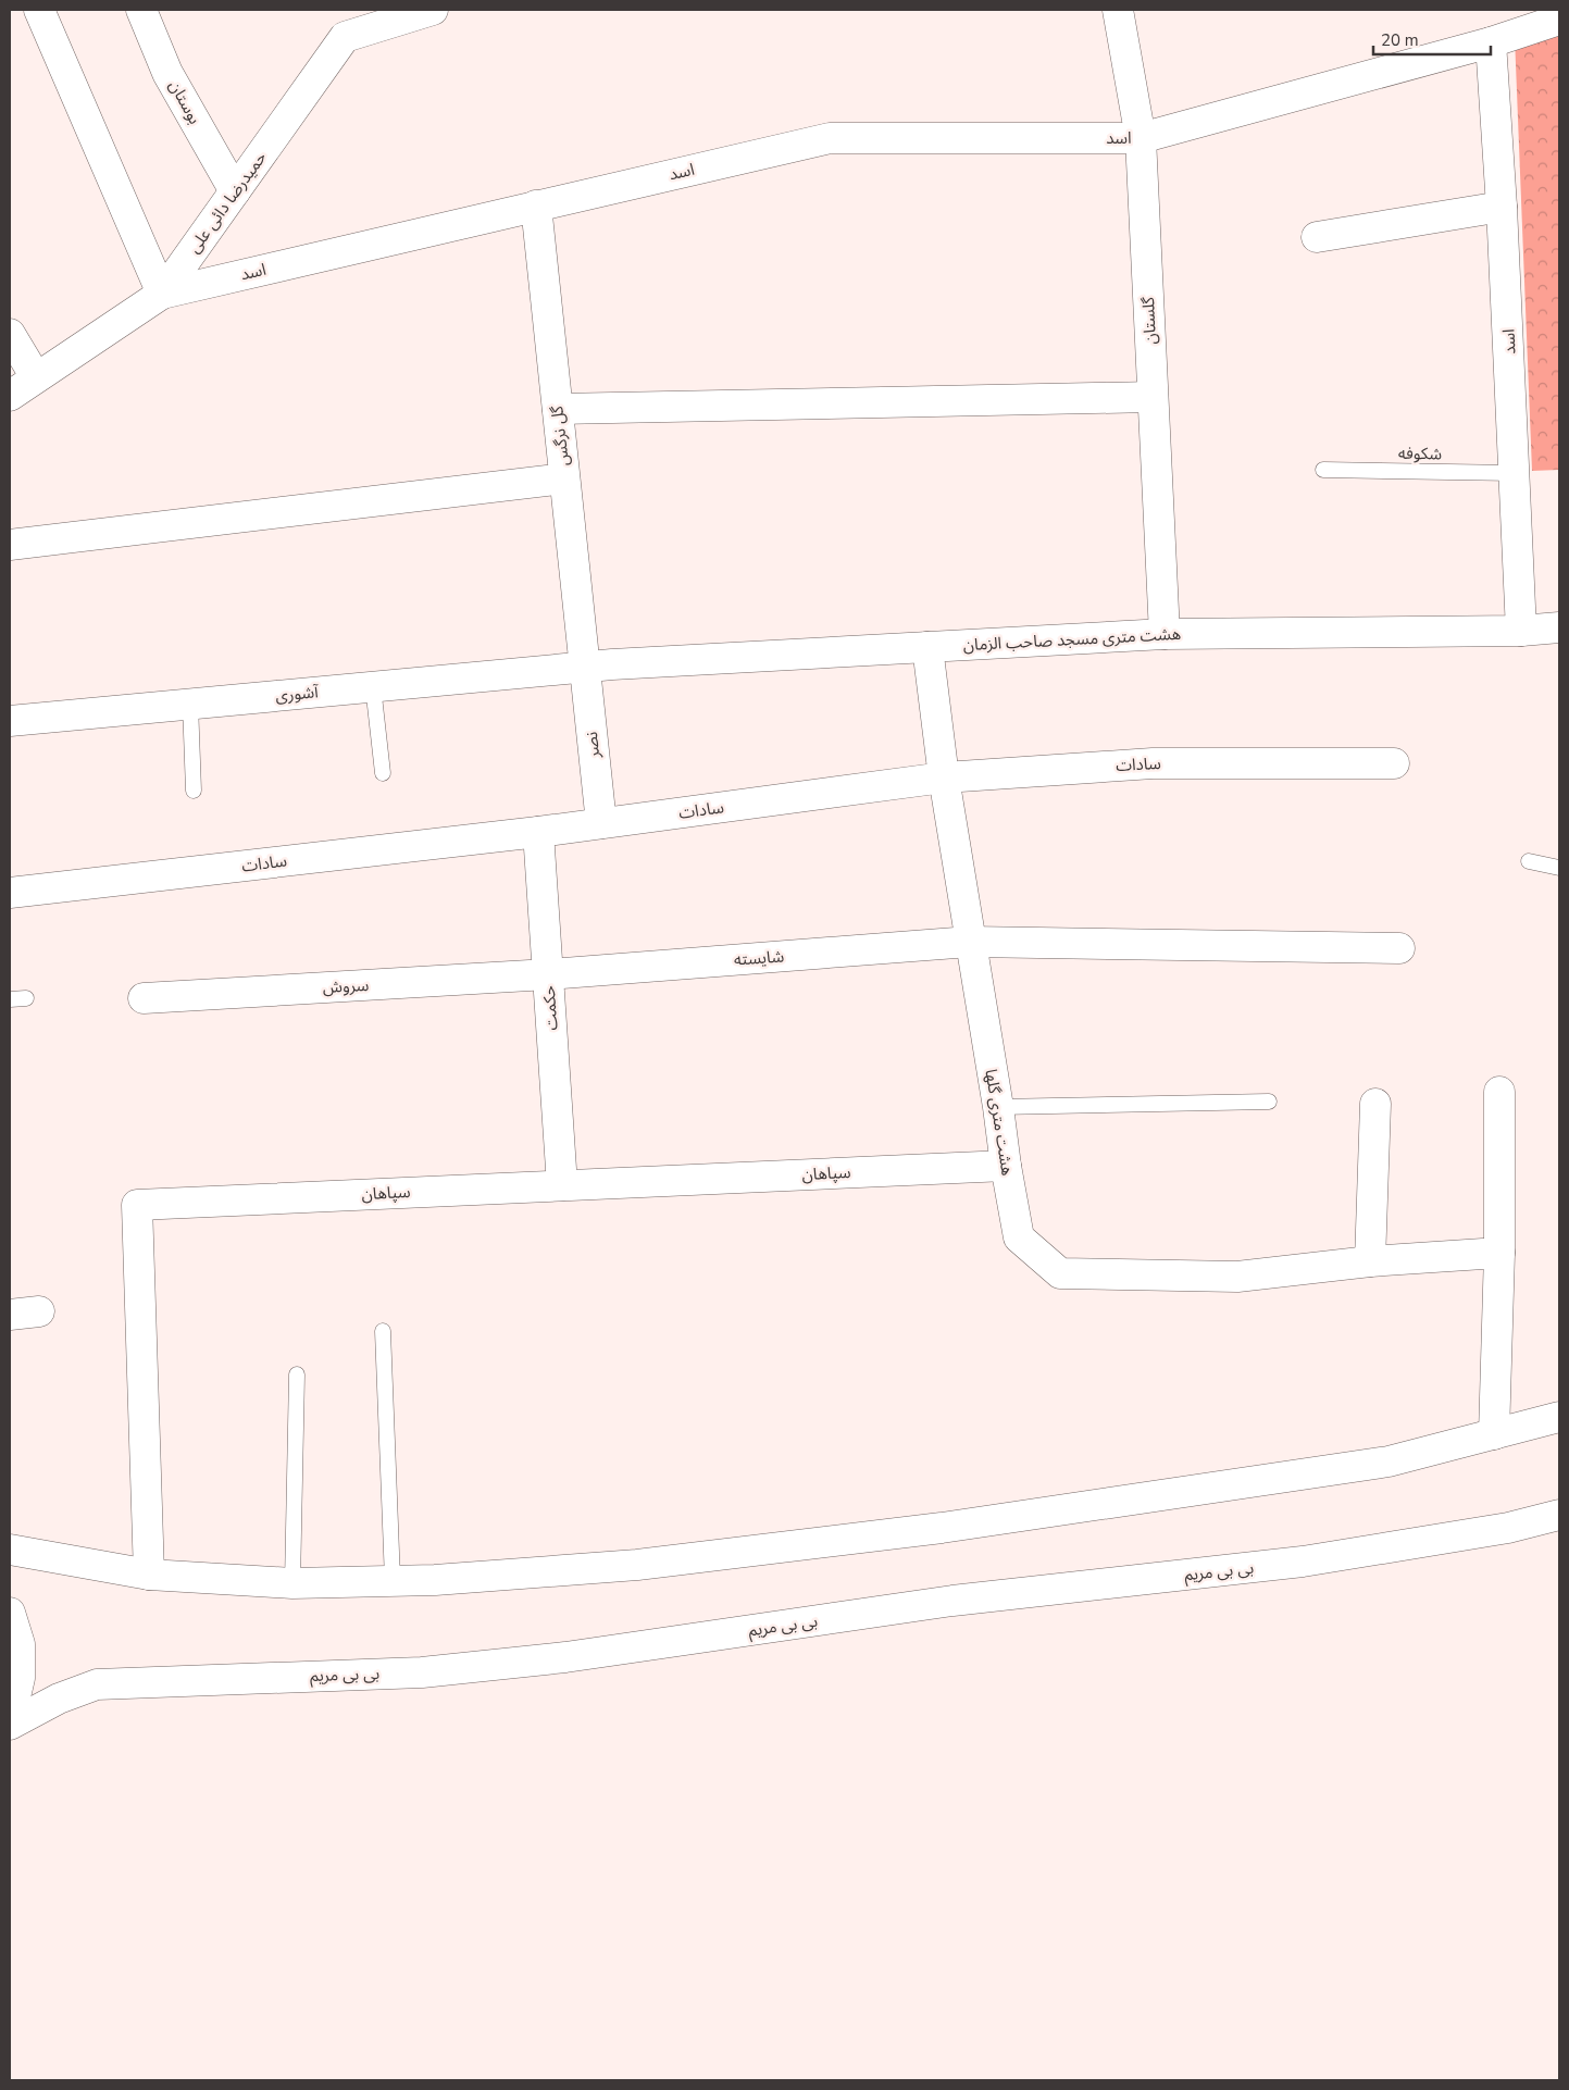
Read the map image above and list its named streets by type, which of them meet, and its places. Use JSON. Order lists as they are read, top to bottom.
{
  "streets": {
    "street": [
      "بوستان",
      "اسد",
      "حمیدرضا دائی علی",
      "گلستان",
      "گل نرگس",
      "هشت متری مسجد صاحب الزمان",
      "آشوری",
      "نصر",
      "سادات",
      "شایسته",
      "سروش",
      "حکمت",
      "هشت متری گلها",
      "سپاهان",
      "بی بی مریم"
    ],
    "lane": ["شکوفه"]
  },
  "crossings": [
    ["بوستان", "حمیدرضا دائی علی"],
    ["اسد", "حمیدرضا دائی علی"],
    ["اسد", "گلستان"],
    ["اسد", "گل نرگس"],
    ["اسد", "شکوفه"],
    ["اسد", "هشت متری مسجد صاحب الزمان"],
    ["گلستان", "هشت متری مسجد صاحب الزمان"],
    ["گل نرگس", "هشت متری مسجد صاحب الزمان"],
    ["گل نرگس", "آشوری"],
    ["گل نرگس", "نصر"],
    ["هشت متری مسجد صاحب الزمان", "آشوری"],
    ["هشت متری مسجد صاحب الزمان", "نصر"],
    ["هشت متری مسجد صاحب الزمان", "هشت متری گلها"],
    ["آشوری", "نصر"],
    ["نصر", "سادات"],
    ["سادات", "حکمت"],
    ["سادات", "هشت متری گلها"],
    ["شایسته", "سروش"],
    ["شایسته", "حکمت"],
    ["شایسته", "هشت متری گلها"],
    ["سروش", "حکمت"],
    ["حکمت", "سپاهان"],
    ["هشت متری گلها", "سپاهان"]
  ],
  "scale_bar": "20 m"
}
